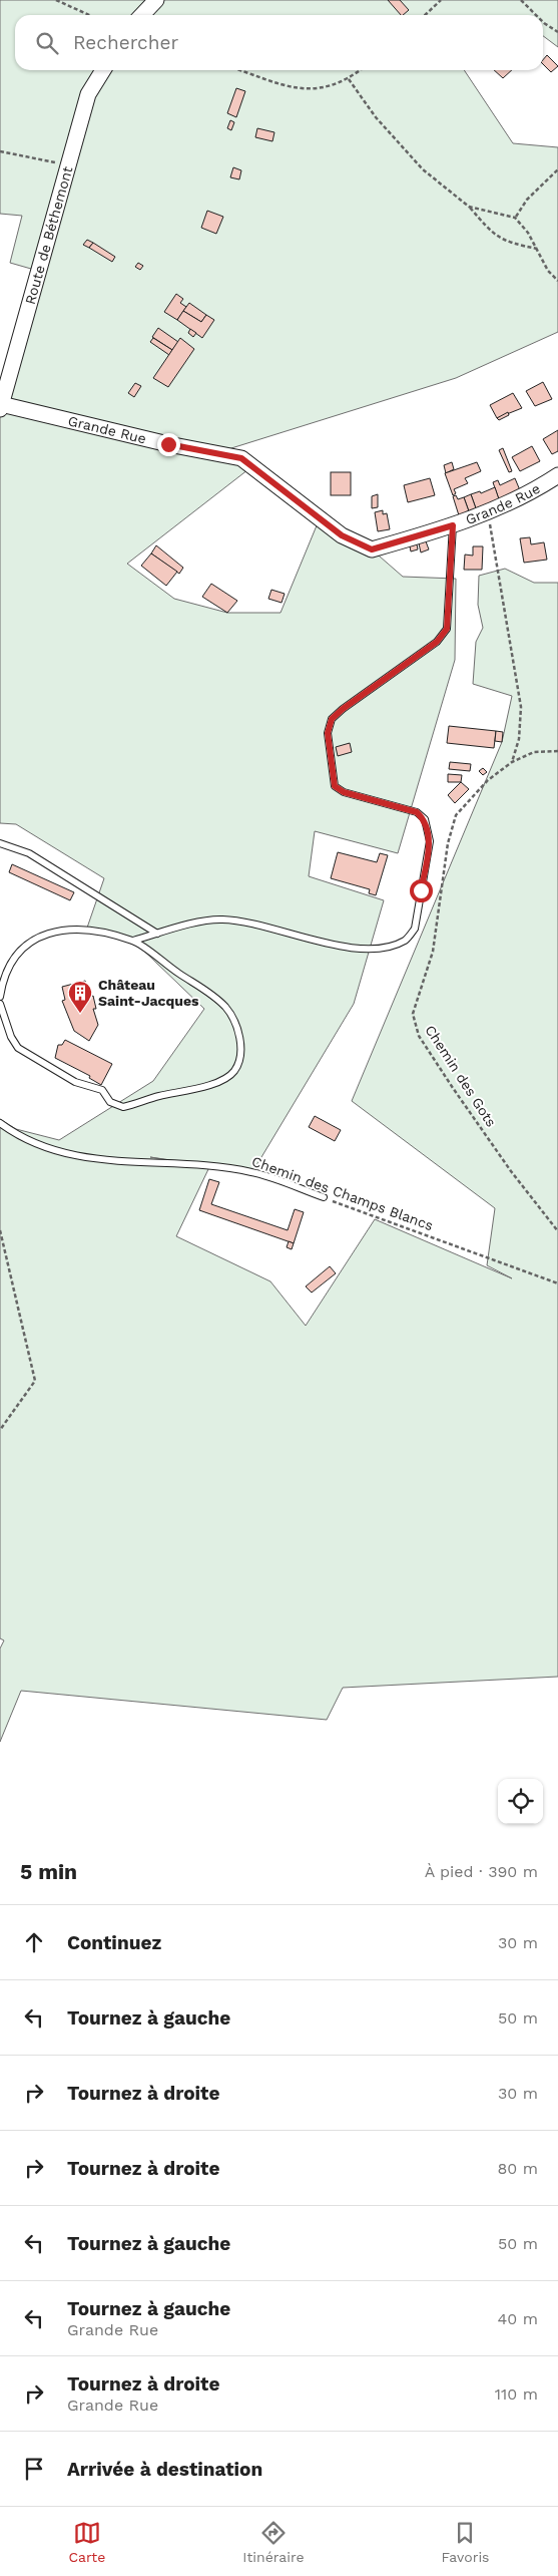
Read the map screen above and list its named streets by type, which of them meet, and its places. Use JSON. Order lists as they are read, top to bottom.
{
  "streets": {
    "street": ["Route de Béthemont", "Grande Rue"],
    "lane": ["Chemin des Champs Blancs"],
    "path": ["Chemin des Gots"]
  },
  "crossings": [
    ["Route de Béthemont", "Grande Rue"]
  ],
  "places": {
    "building": ["Château Saint-Jacques"]
  },
  "page": {
    "search": "Rechercher",
    "heading": ["5 min", "À pied · 390 m"],
    "list": [
      ["Continuez", "30 m"],
      ["Tournez à gauche", "50 m"],
      ["Tournez à droite", "30 m"],
      ["Tournez à droite", "80 m"],
      ["Tournez à gauche", "50 m"],
      ["Tournez à gauche", "Grande Rue", "40 m"],
      ["Tournez à droite", "Grande Rue", "110 m"],
      "Arrivée à destination"
    ],
    "nav": ["Carte", "Itinéraire", "Favoris"]
  }
}
